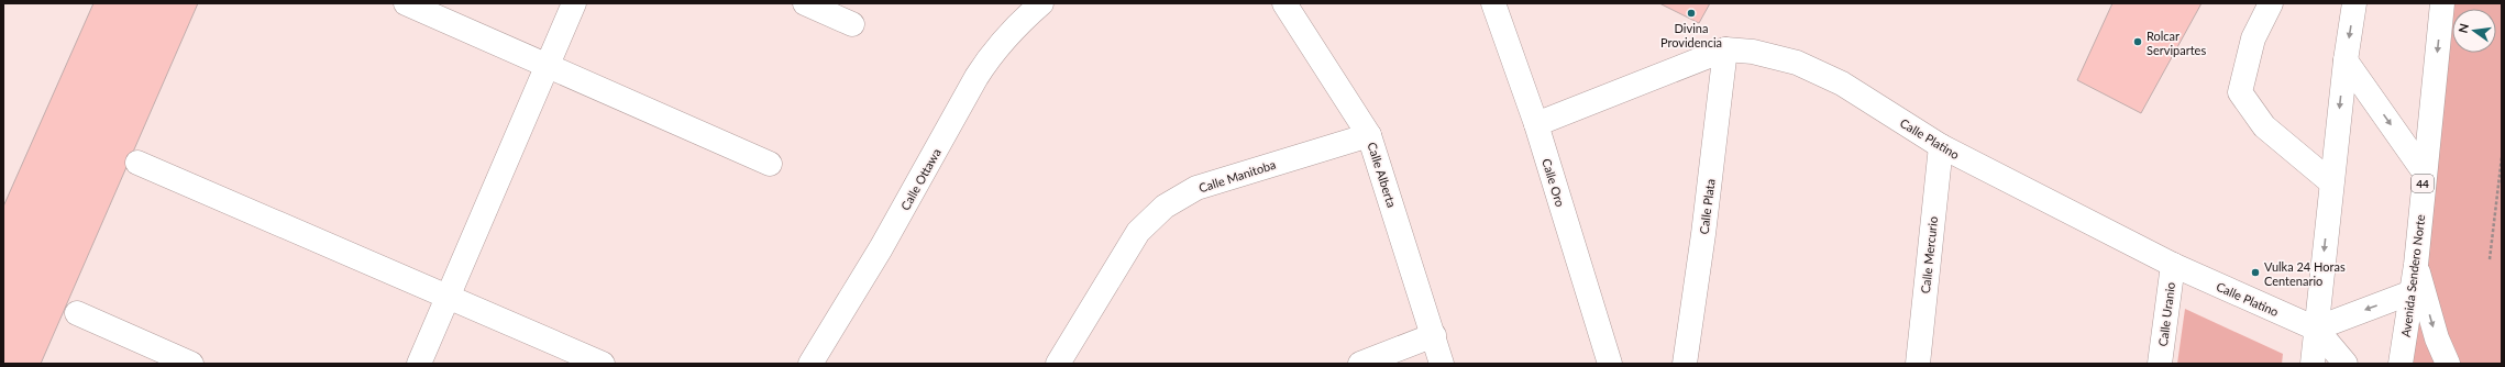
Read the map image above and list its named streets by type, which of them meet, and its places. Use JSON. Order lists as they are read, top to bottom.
{
  "streets": {
    "street": [
      "Calle Platino",
      "Calle Alberta",
      "Calle Manitoba",
      "Calle Ottawa",
      "Calle Oro",
      "44",
      "Calle Plata",
      "Calle Mercurio",
      "Avenida Sendero Norte",
      "Calle Uranio"
    ]
  },
  "crossings": [
    ["Calle Platino", "Calle Oro"],
    ["Calle Platino", "Calle Plata"],
    ["Calle Platino", "Calle Mercurio"],
    ["Calle Platino", "Calle Uranio"],
    ["Calle Alberta", "Calle Manitoba"]
  ],
  "places": ["Divina Providencia", "Rolcar Servipartes", "Vulka 24 Horas Centenario"],
  "north": "left"
}
